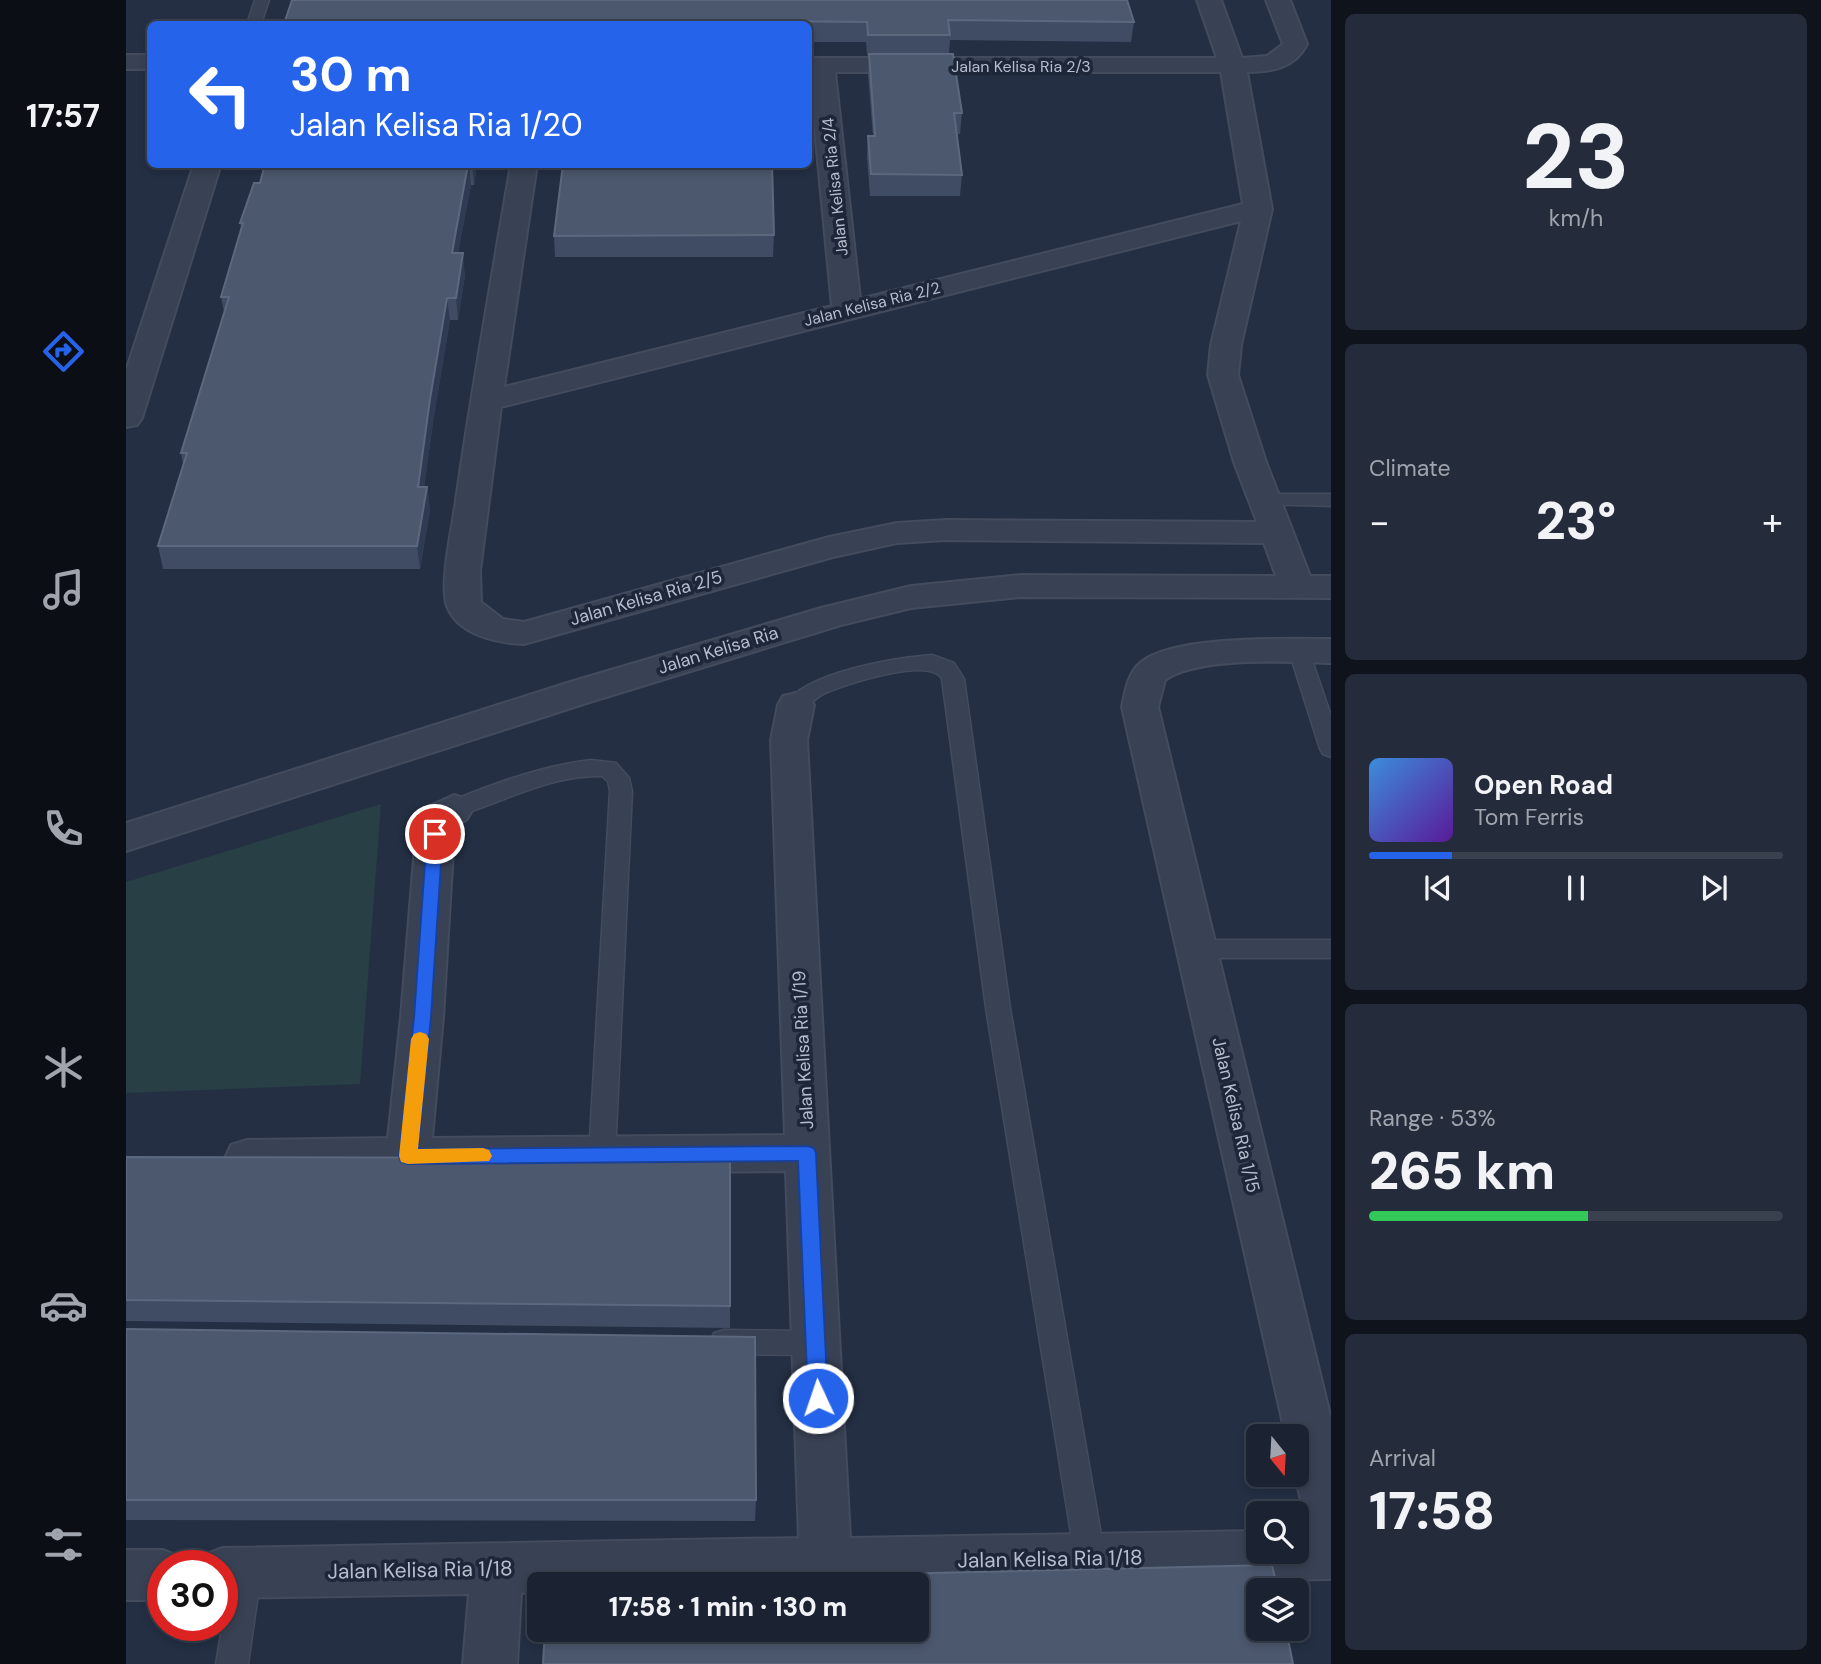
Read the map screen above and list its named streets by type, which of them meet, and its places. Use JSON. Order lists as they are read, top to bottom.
{
  "streets": {
    "street": [
      "Jalan Kelisa Ria 2/3",
      "Jalan Kelisa Ria 2/4",
      "Jalan Kelisa Ria 2/2",
      "Jalan Kelisa Ria 2/5",
      "Jalan Kelisa Ria",
      "Jalan Kelisa Ria 1/19",
      "Jalan Kelisa Ria 1/15",
      "Jalan Kelisa Ria 1/18"
    ]
  },
  "crossings": [
    ["Jalan Kelisa Ria 2/3", "Jalan Kelisa Ria 2/4"],
    ["Jalan Kelisa Ria 2/4", "Jalan Kelisa Ria 2/2"],
    ["Jalan Kelisa Ria 2/2", "Jalan Kelisa Ria 2/5"],
    ["Jalan Kelisa Ria 1/19", "Jalan Kelisa Ria 1/18"]
  ],
  "north": "bottom",
  "page": {
    "tabs": "17:57",
    "tile": [
      ["23", "km/h"],
      "Climate",
      ["Range · 53%", "265 km"],
      ["Arrival", "17:58"]
    ],
    "turn": ["30 m", "Jalan Kelisa Ria 1/20"],
    "heat": ["−", "23°", "+"],
    "song": ["Open Road", "Tom Ferris"],
    "limit": "30",
    "trip": "17:58 · 1 min · 130 m"
  }
}
